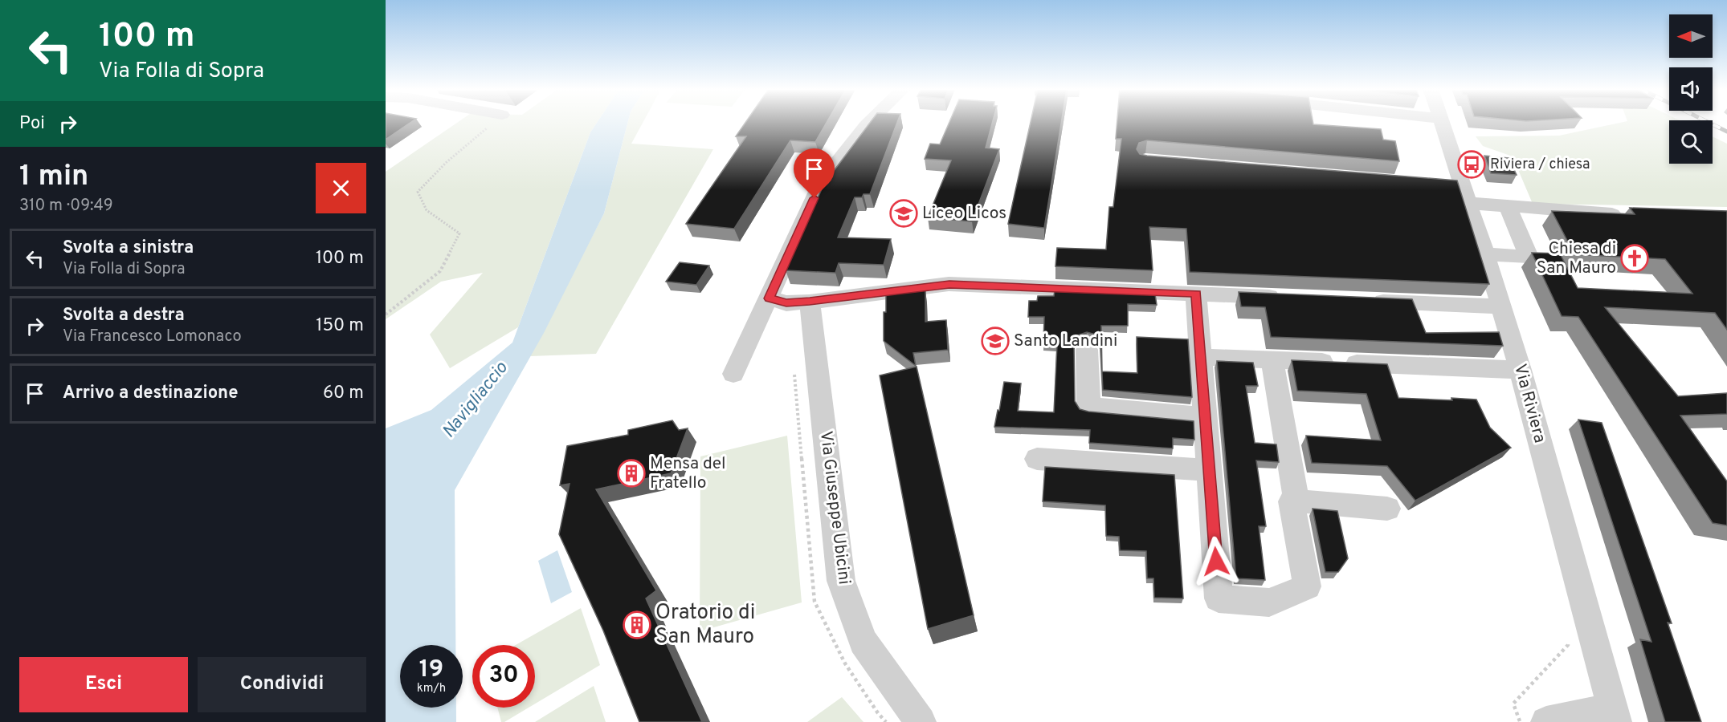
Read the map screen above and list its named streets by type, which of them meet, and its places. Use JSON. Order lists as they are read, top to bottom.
{
  "streets": {
    "street": ["Via Riviera", "Via Giuseppe Ubicini"]
  },
  "water": ["Navigliaccio"],
  "places": {
    "bus stop": ["Riviera / chiesa"],
    "school or university": ["Liceo Licos", "Santo Landini"],
    "church": ["Chiesa di San Mauro"],
    "building": ["Mensa del Fratello", "Oratorio di San Mauro"]
  },
  "north": "left",
  "page": {
    "turn": ["100 m", "Via Folla di Sopra"],
    "then": "Poi",
    "heading": ["1 min", "310 m · 09:49"],
    "list": [
      {
        "name": "Svolta a sinistra",
        "note": "Via Folla di Sopra",
        "value": "100 m"
      },
      {
        "name": "Svolta a destra",
        "note": "Via Francesco Lomonaco",
        "value": "150 m"
      },
      {
        "name": "Arrivo a destinazione",
        "value": "60 m"
      }
    ],
    "speed": "19 km/h",
    "limit": "30",
    "buttons": ["Esci", "Condividi"]
  }
}
